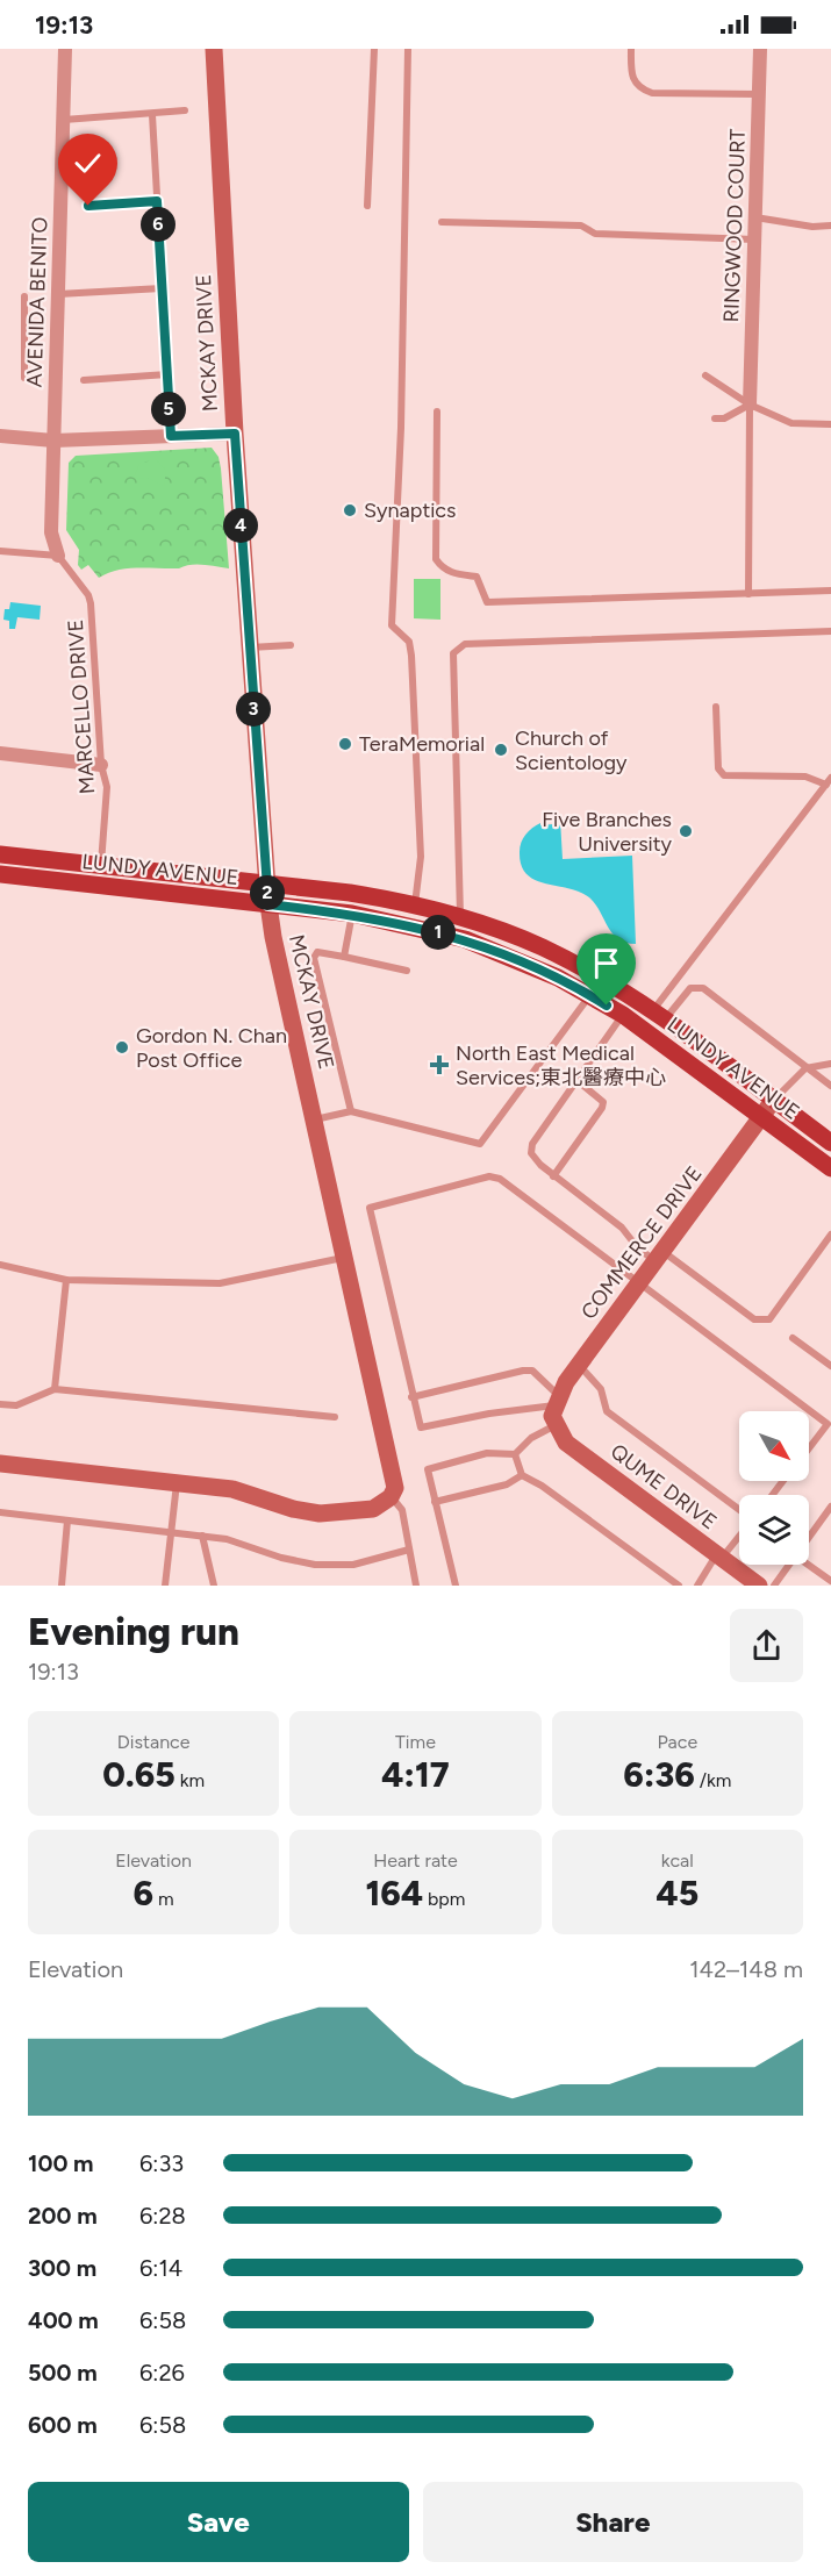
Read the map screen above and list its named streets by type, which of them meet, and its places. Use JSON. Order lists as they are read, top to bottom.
{
  "streets": {
    "main road": ["LUNDY AVENUE"],
    "street": [
      "RINGWOOD COURT",
      "AVENIDA BENITO",
      "MCKAY DRIVE",
      "COMMERCE DRIVE",
      "QUME DRIVE"
    ],
    "lane": ["MARCELLO DRIVE"]
  },
  "crossings": [
    ["AVENIDA BENITO", "MARCELLO DRIVE"],
    ["MCKAY DRIVE", "LUNDY AVENUE"],
    ["MARCELLO DRIVE", "LUNDY AVENUE"],
    ["LUNDY AVENUE", "COMMERCE DRIVE"],
    ["COMMERCE DRIVE", "QUME DRIVE"]
  ],
  "places": {
    "other": [
      "Synaptics",
      "TeraMemorial",
      "Church of Scientology",
      "Five Branches University",
      "Gordon N. Chan Post Office"
    ],
    "health": ["North East Medical Services;東北醫療中心"]
  },
  "north": "bottom right",
  "page": {
    "status": "19:13",
    "pins": [
      "6",
      "5",
      "4",
      "3",
      "2",
      "1"
    ],
    "heading": ["Evening run", "19:13"],
    "stats": [
      ["Distance", "0.65 km"],
      ["Time", "4:17"],
      ["Pace", "6:36 /km"],
      ["Elevation", "6 m"],
      ["Heart rate", "164 bpm"],
      ["kcal", "45"]
    ],
    "chart": ["Elevation", "142–148 m"],
    "list": [
      {
        "name": "100 m",
        "note": "6:33"
      },
      {
        "name": "200 m",
        "note": "6:28"
      },
      {
        "name": "300 m",
        "note": "6:14"
      },
      {
        "name": "400 m",
        "note": "6:58"
      },
      {
        "name": "500 m",
        "note": "6:26"
      },
      {
        "name": "600 m",
        "note": "6:58"
      }
    ],
    "buttons": ["Save", "Share"]
  }
}
